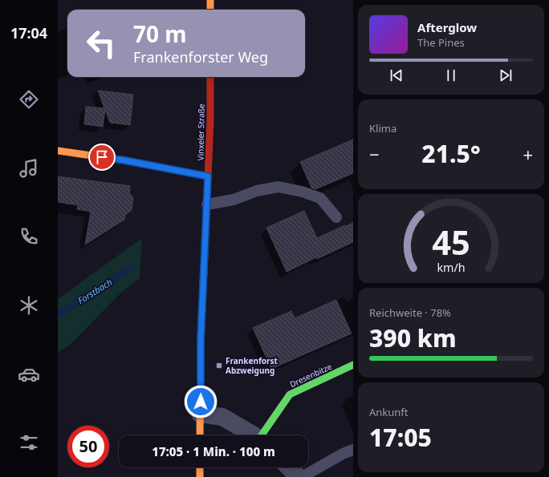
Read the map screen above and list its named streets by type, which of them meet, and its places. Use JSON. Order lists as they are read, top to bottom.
{
  "streets": {
    "main road": ["Vinxeler Straße", "Dresenbitze"]
  },
  "water": ["Forstbach"],
  "places": {
    "transit": ["Frankenforst Abzweigung"]
  },
  "page": {
    "tabs": "17:04",
    "turn": ["70 m", "Frankenforster Weg"],
    "song": ["Afterglow", "The Pines"],
    "tile": [
      "Klima",
      ["Reichweite · 78%", "390 km"],
      ["Ankunft", "17:05"]
    ],
    "heat": ["−", "21.5°", "+"],
    "limit": "50",
    "trip": "17:05 · 1 Min. · 100 m",
    "gauge": ["45", "km/h"]
  }
}
